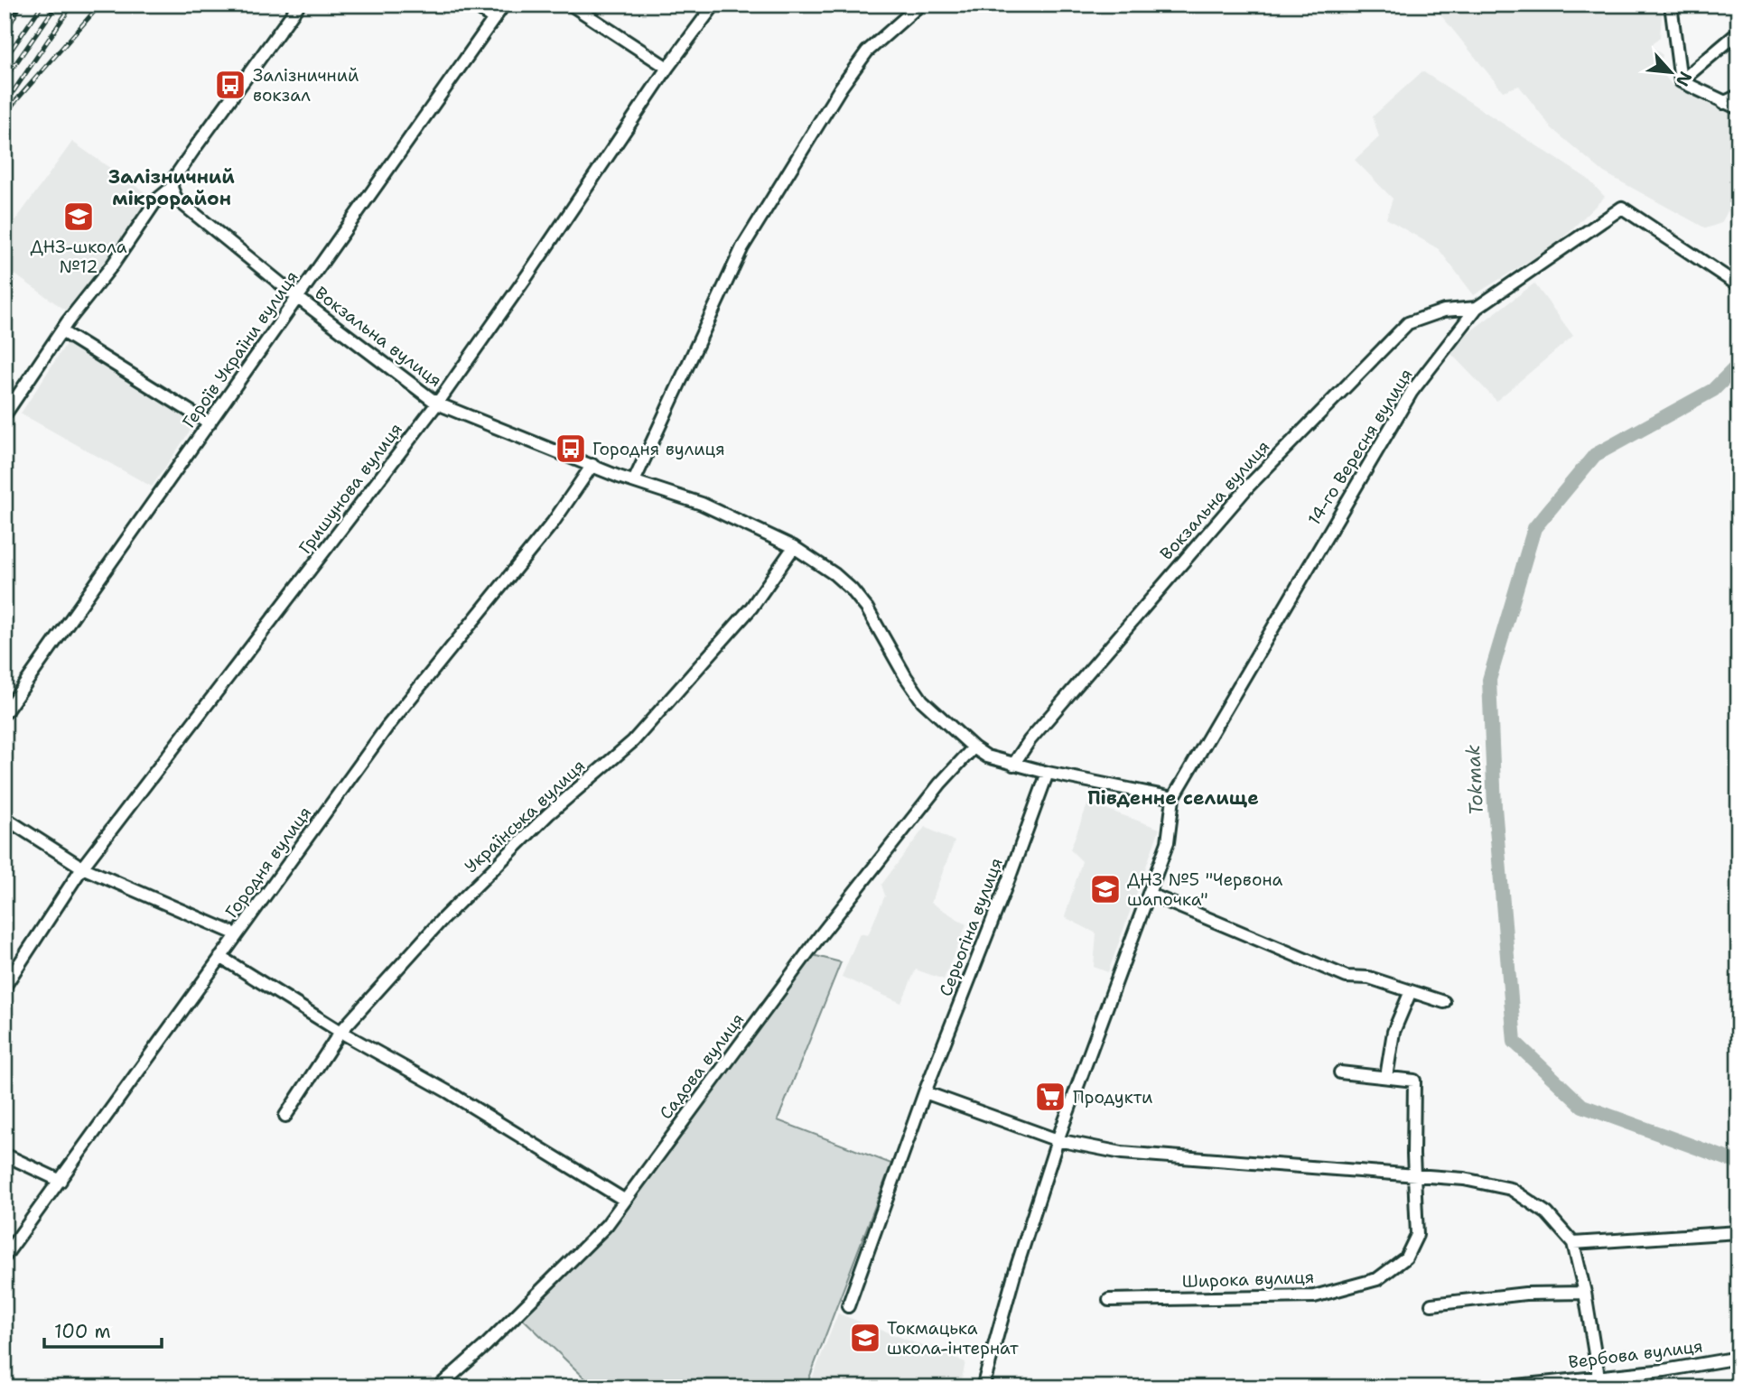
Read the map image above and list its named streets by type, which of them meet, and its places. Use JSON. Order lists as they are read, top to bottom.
{
  "streets": {
    "street": [
      "Вокзальна вулиця",
      "Героїв України вулиця",
      "14-го Вересня вулиця",
      "Гришунова вулиця",
      "Українська вулиця",
      "Городня вулиця",
      "Серьогіна вулиця",
      "Садова вулиця",
      "Широка вулиця",
      "Вербова вулиця"
    ]
  },
  "crossings": [
    ["Вокзальна вулиця", "Героїв України вулиця"],
    ["Вокзальна вулиця", "14-го Вересня вулиця"],
    ["Вокзальна вулиця", "Гришунова вулиця"],
    ["Вокзальна вулиця", "Українська вулиця"],
    ["Вокзальна вулиця", "Городня вулиця"],
    ["Вокзальна вулиця", "Серьогіна вулиця"],
    ["Вокзальна вулиця", "Садова вулиця"]
  ],
  "districts": ["Залізничний мікрорайон", "Південне селище"],
  "water": ["Tokmak"],
  "places": {
    "bus stop": ["Залізничний вокзал", "Городня вулиця"],
    "school or university": ["ДНЗ-школа №12", "ДНЗ №5 \"Червона шапочка\"", "Токмацька школа-інтернат"],
    "supermarket": ["Продукти"]
  },
  "scale_bar": "100 m",
  "north": "bottom right"
}
